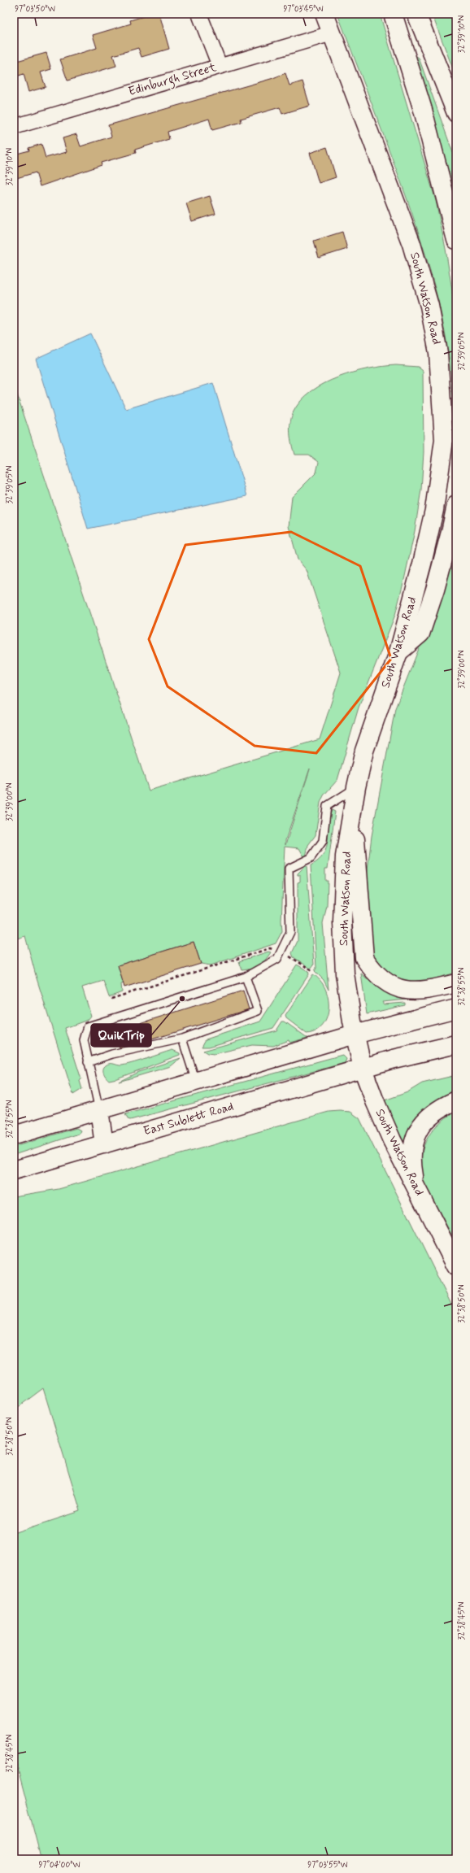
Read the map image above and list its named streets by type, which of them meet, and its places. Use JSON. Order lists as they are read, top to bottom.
{
  "streets": {
    "main road": ["South Watson Road", "East Sublett Road"],
    "street": ["Edinburgh Street"]
  },
  "crossings": [
    ["Edinburgh Street", "South Watson Road"],
    ["South Watson Road", "East Sublett Road"]
  ],
  "places": ["QuikTrip"],
  "coordinates": [
    "97°03'50\"W",
    "97°03'45\"W",
    "32°39'10\"N",
    "32°39'05\"N",
    "32°39'00\"N",
    "32°38'55\"N",
    "32°38'50\"N",
    "32°38'45\"N",
    "97°04'00\"W",
    "97°03'55\"W"
  ]
}
